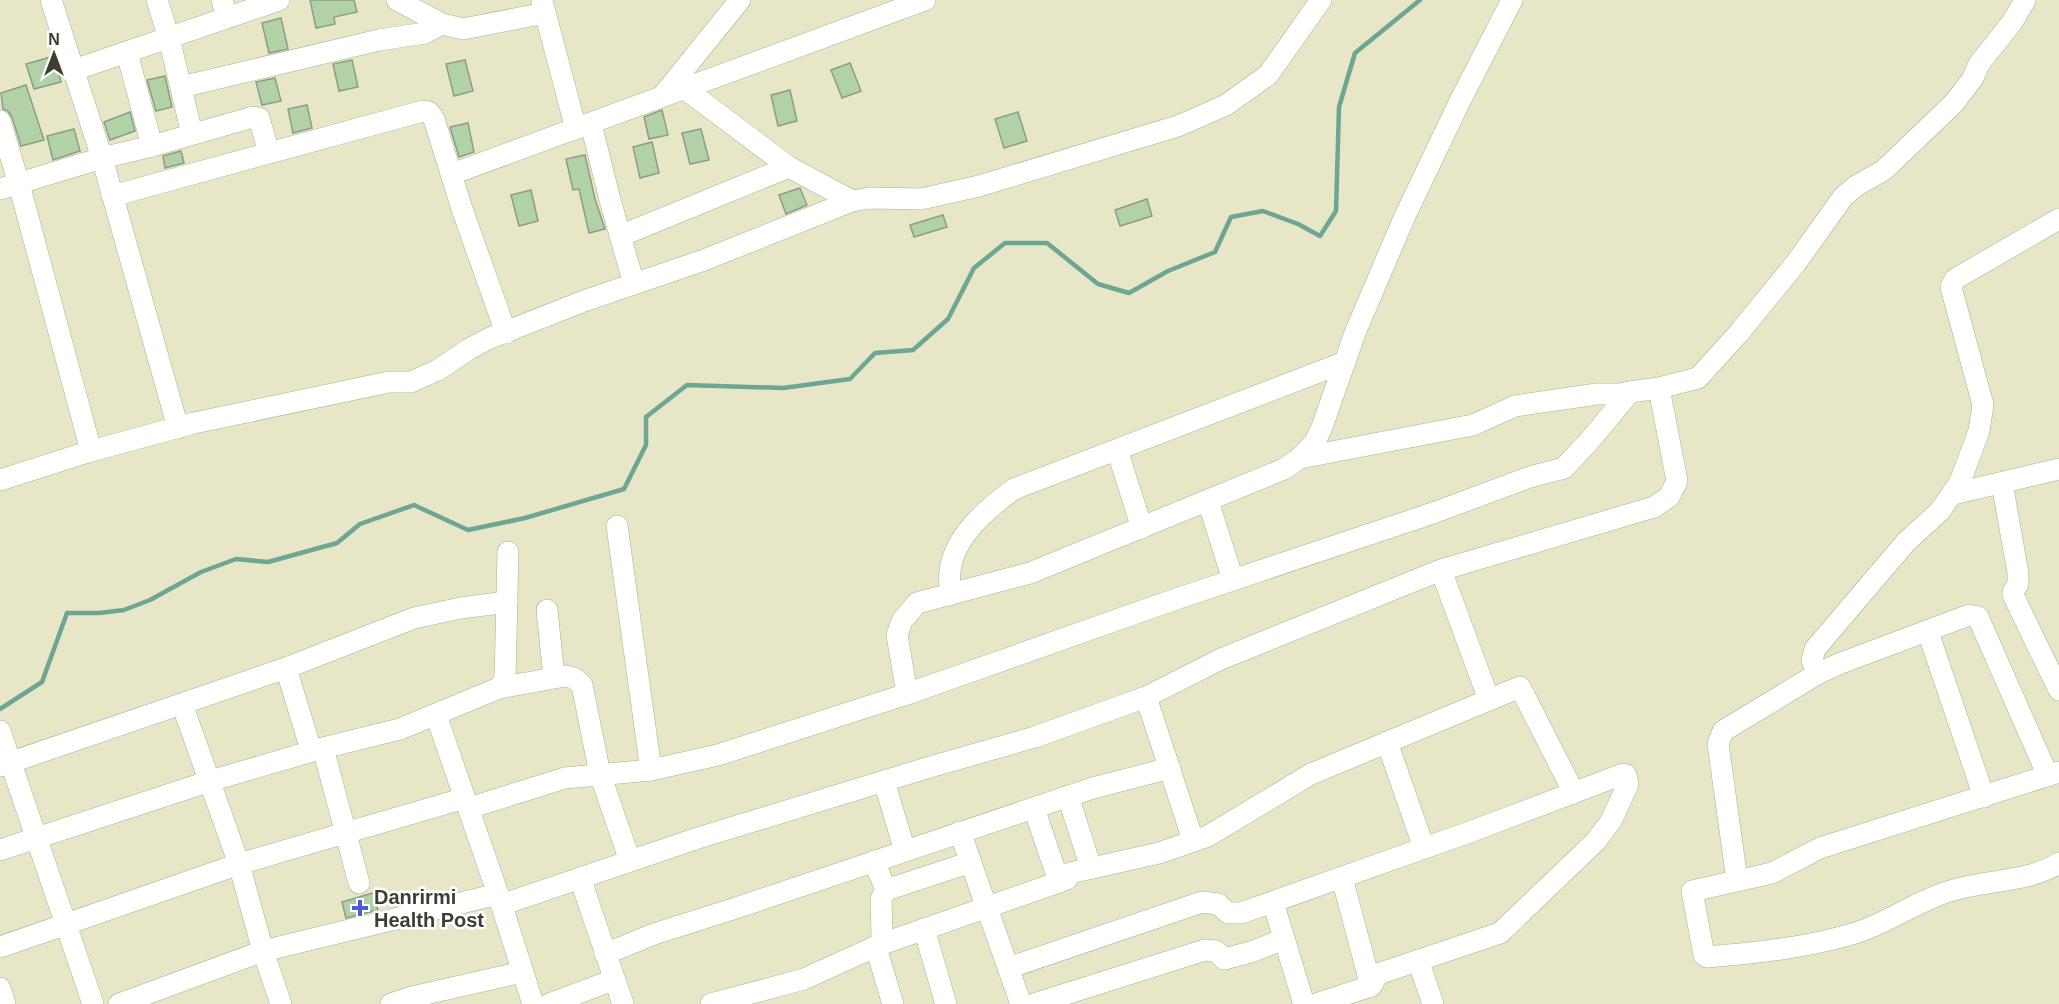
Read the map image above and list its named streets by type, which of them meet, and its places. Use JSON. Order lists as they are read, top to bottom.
{
  "places": {
    "health": ["Danrirmi Health Post"]
  },
  "north": "top"
}
